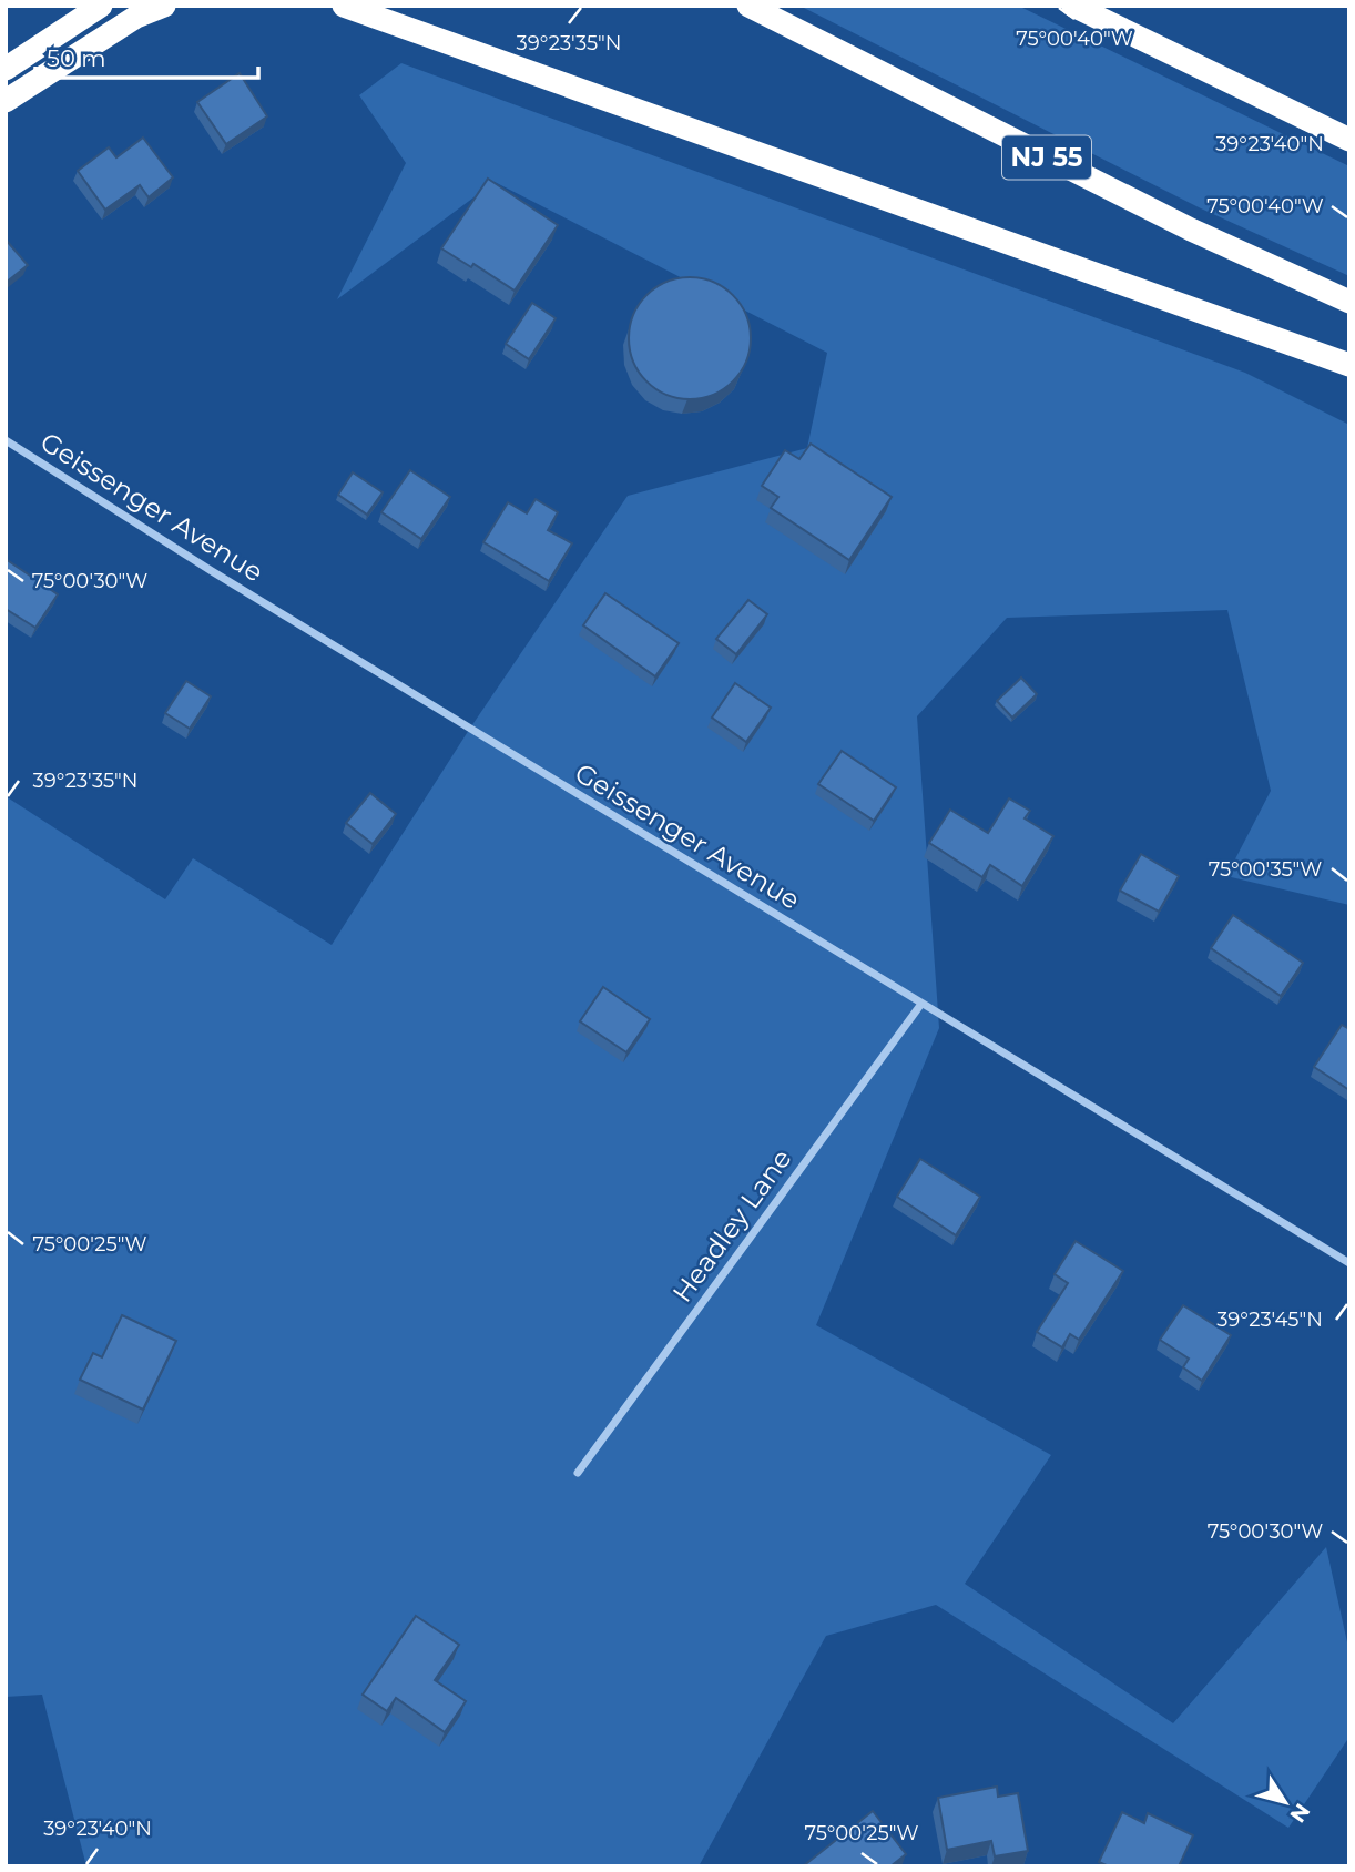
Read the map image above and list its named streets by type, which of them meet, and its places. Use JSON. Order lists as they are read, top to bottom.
{
  "streets": {
    "highway": ["NJ 55"],
    "street": ["Geissenger Avenue", "Headley Lane"]
  },
  "crossings": [
    ["Geissenger Avenue", "Headley Lane"]
  ],
  "scale_bar": "50 m",
  "north": "bottom right",
  "coordinates": [
    "75°00'40\"W",
    "39°23'35\"N",
    "39°23'40\"N",
    "75°00'30\"W",
    "75°00'35\"W",
    "75°00'25\"W",
    "39°23'45\"N"
  ]
}
